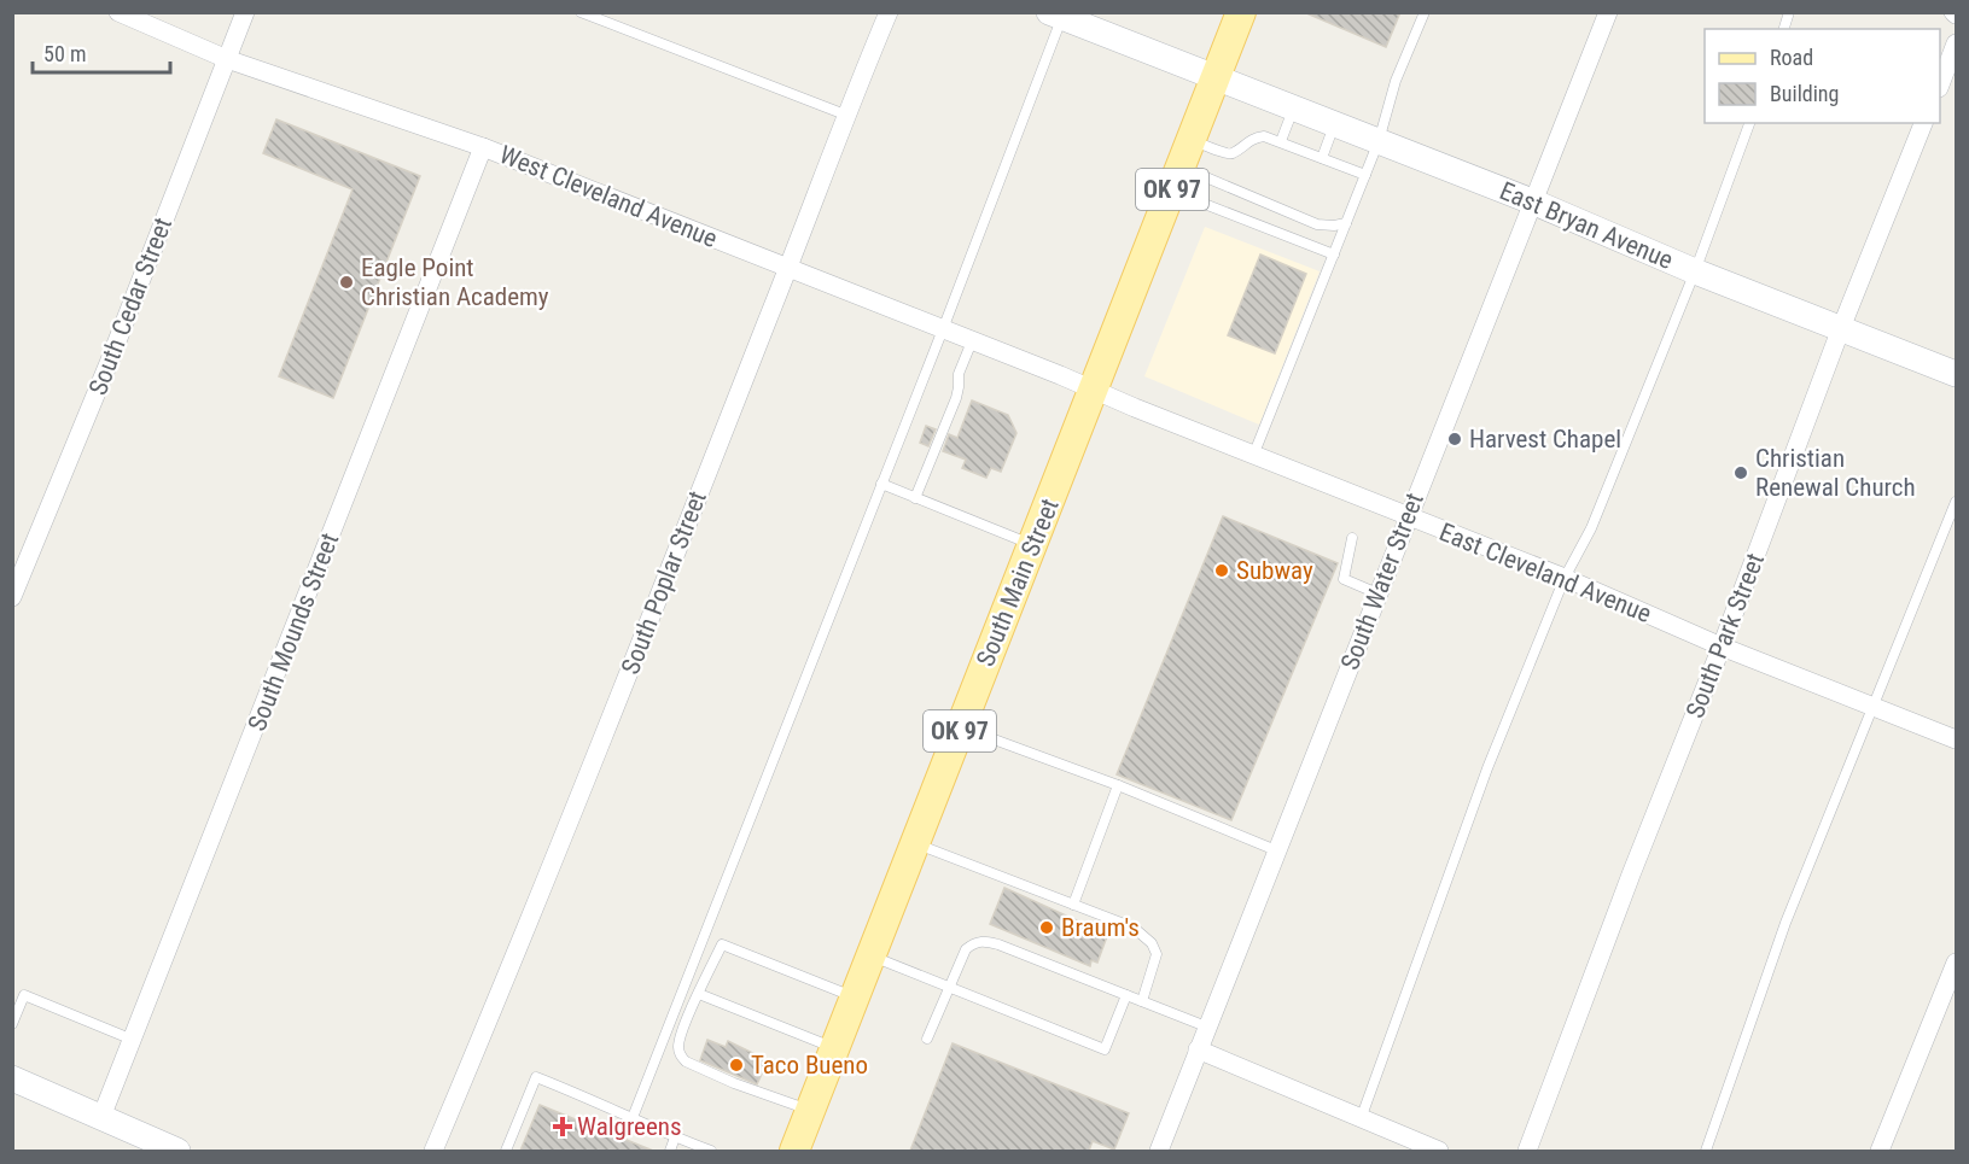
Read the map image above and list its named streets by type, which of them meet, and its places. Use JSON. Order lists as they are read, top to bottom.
{
  "streets": {
    "main road": ["OK 97", "South Main Street"],
    "street": [
      "West Cleveland Avenue",
      "East Bryan Avenue",
      "South Cedar Street",
      "East Cleveland Avenue",
      "South Water Street",
      "South Poplar Street",
      "South Mounds Street",
      "South Park Street"
    ]
  },
  "crossings": [
    ["West Cleveland Avenue", "South Cedar Street"],
    ["West Cleveland Avenue", "East Cleveland Avenue"],
    ["West Cleveland Avenue", "South Poplar Street"],
    ["West Cleveland Avenue", "South Main Street"],
    ["West Cleveland Avenue", "South Mounds Street"],
    ["East Bryan Avenue", "South Water Street"],
    ["East Bryan Avenue", "South Main Street"],
    ["East Bryan Avenue", "South Park Street"],
    ["East Cleveland Avenue", "South Water Street"],
    ["East Cleveland Avenue", "South Main Street"],
    ["East Cleveland Avenue", "South Park Street"]
  ],
  "places": {
    "other": [
      "Eagle Point Christian Academy",
      "Harvest Chapel",
      "Christian Renewal Church",
      "Subway",
      "Braum's",
      "Taco Bueno"
    ],
    "health": ["Walgreens"]
  },
  "legend": ["Road", "Building"],
  "scale_bar": "50 m"
}
